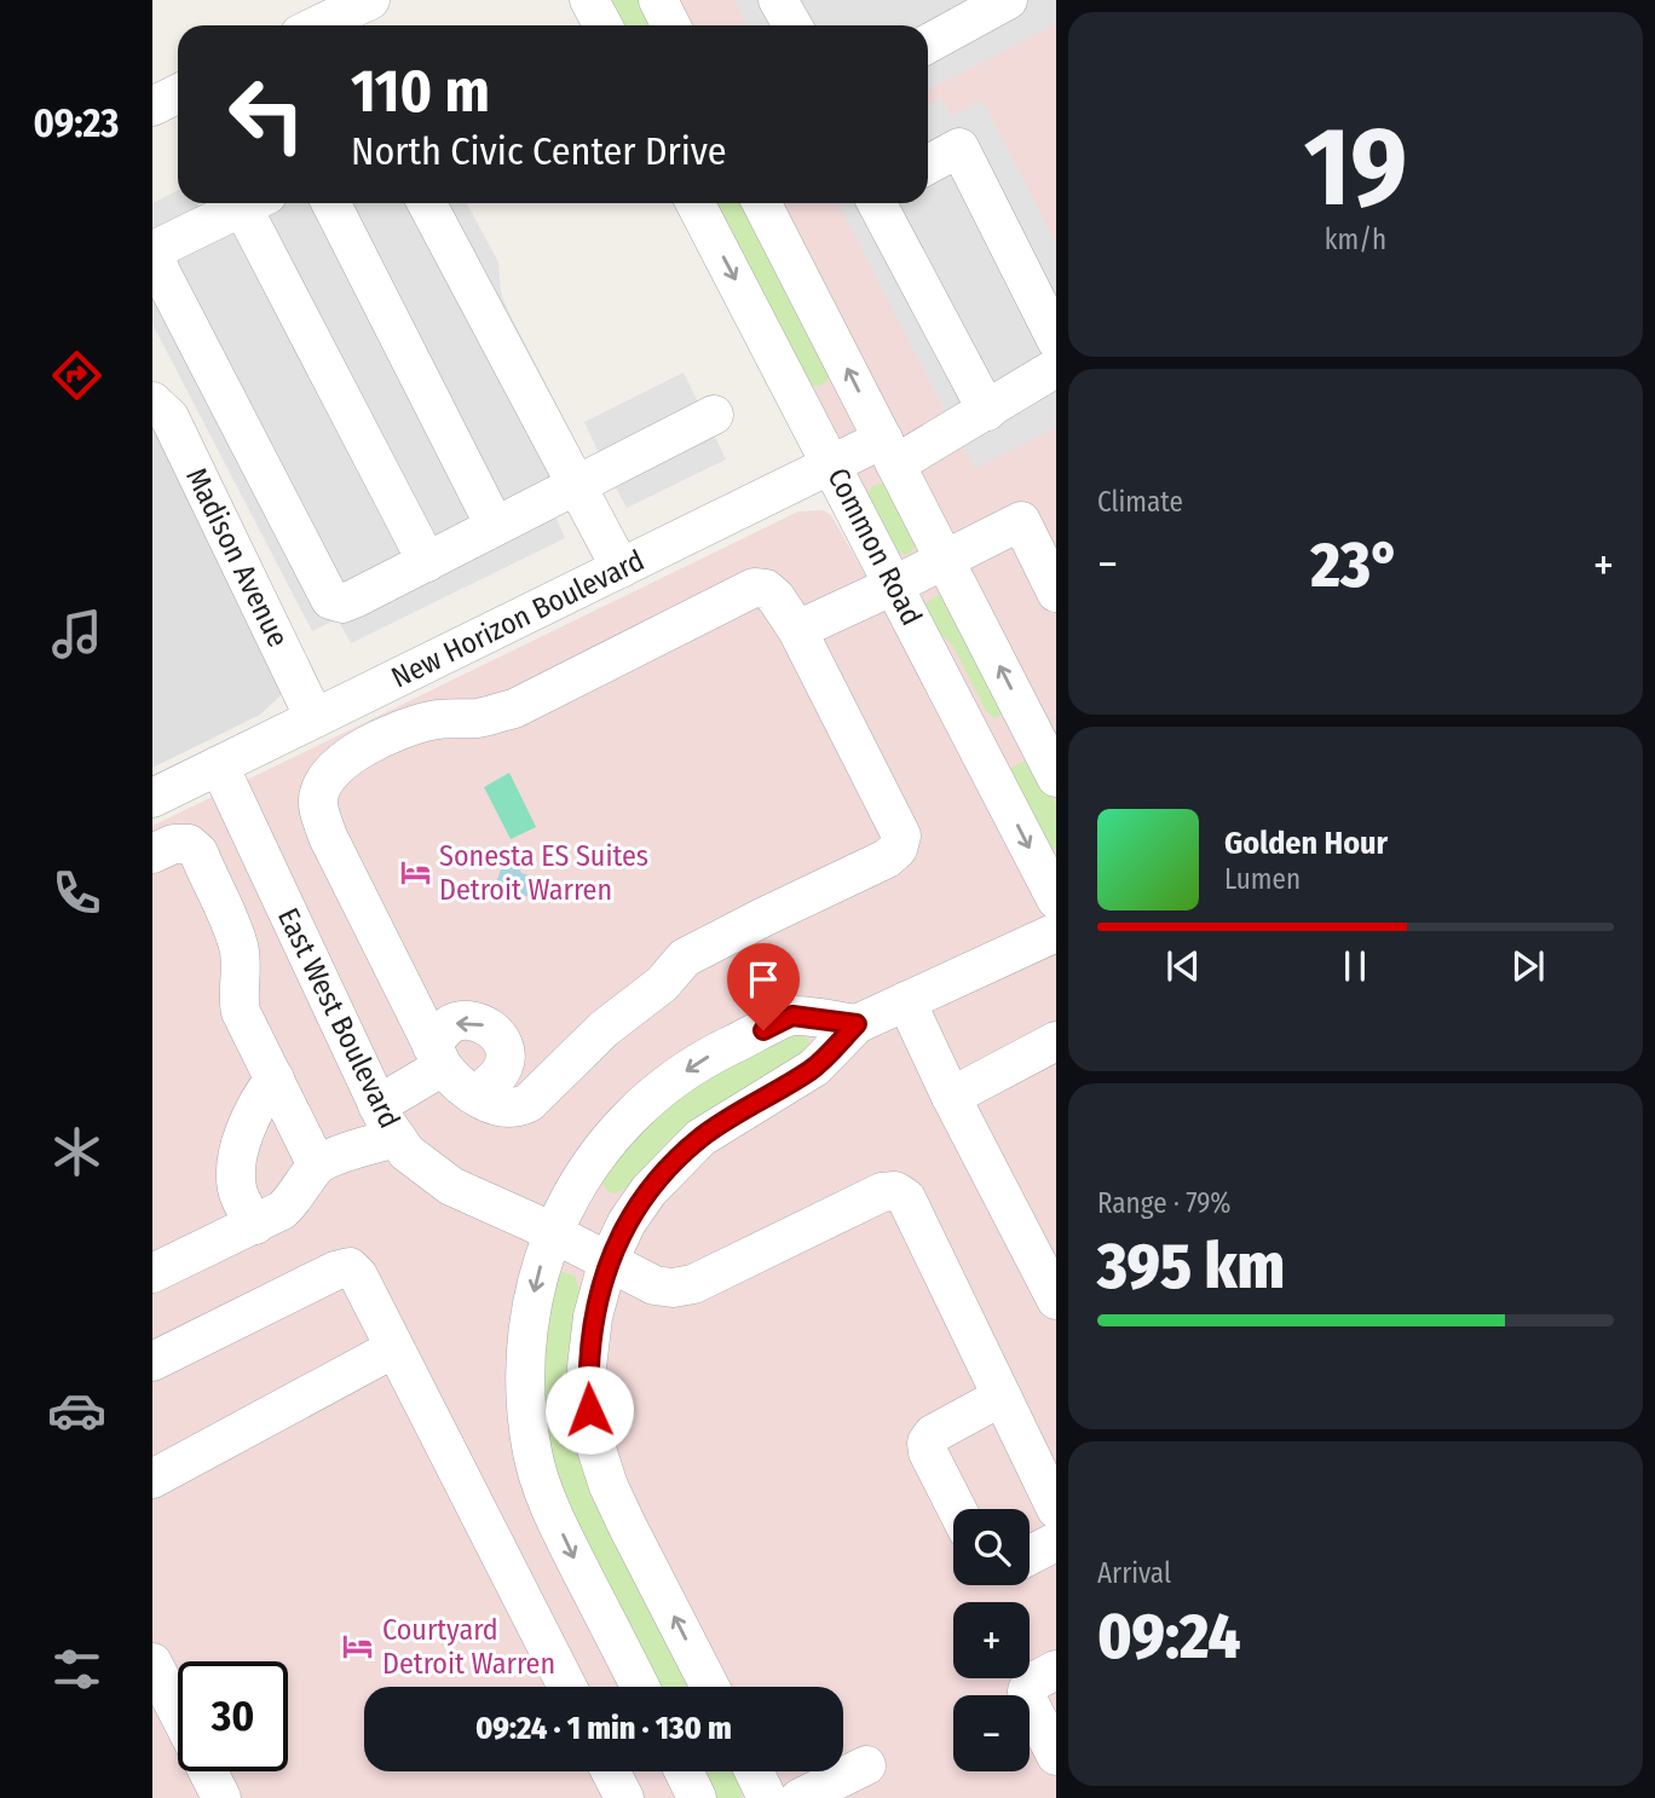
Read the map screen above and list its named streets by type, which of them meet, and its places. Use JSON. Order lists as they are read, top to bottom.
{
  "streets": {
    "street": [
      "Common Road",
      "Madison Avenue",
      "New Horizon Boulevard",
      "East West Boulevard"
    ]
  },
  "crossings": [
    ["Common Road", "New Horizon Boulevard"],
    ["Madison Avenue", "New Horizon Boulevard"],
    ["New Horizon Boulevard", "East West Boulevard"]
  ],
  "places": {
    "hotel": ["Sonesta ES Suites Detroit Warren", "Courtyard Detroit Warren"]
  },
  "page": {
    "tabs": "09:23",
    "tile": [
      ["19", "km/h"],
      "Climate",
      ["Range · 79%", "395 km"],
      ["Arrival", "09:24"]
    ],
    "turn": ["110 m", "North Civic Center Drive"],
    "heat": ["−", "23°", "+"],
    "song": ["Golden Hour", "Lumen"],
    "map_buttons": ["+", "−"],
    "limit": "30",
    "trip": "09:24 · 1 min · 130 m"
  }
}
